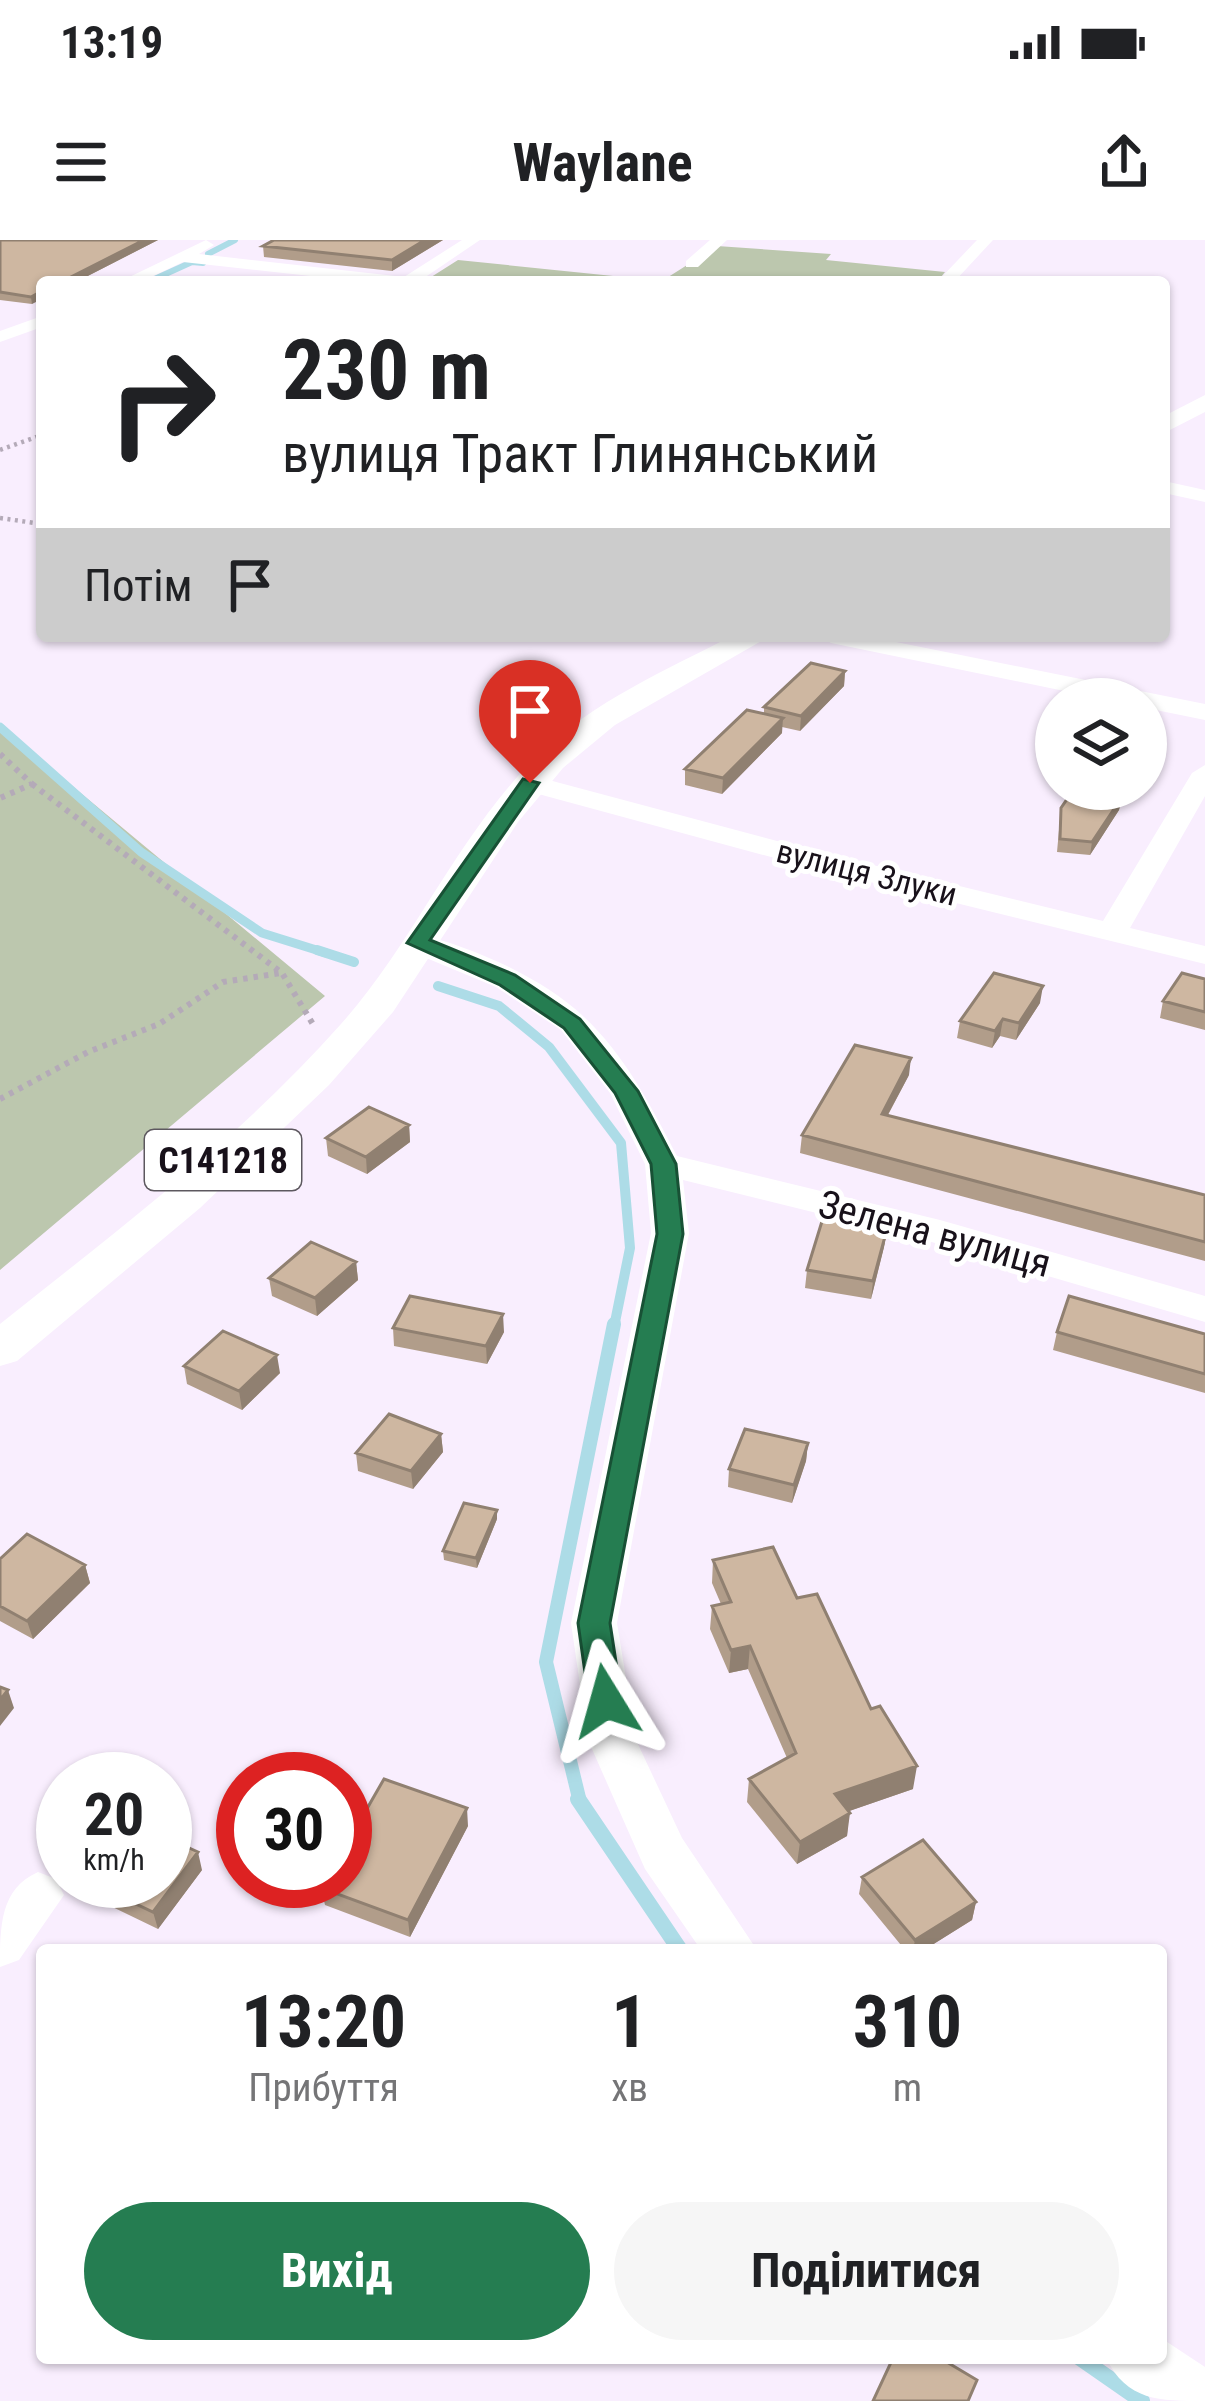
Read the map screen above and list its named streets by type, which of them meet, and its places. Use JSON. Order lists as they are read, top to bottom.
{
  "streets": {
    "main road": ["С141218"],
    "street": ["вулиця Злуки", "Зелена вулиця"]
  },
  "crossings": [
    ["вулиця Злуки", "С141218"]
  ],
  "page": {
    "status": "13:19",
    "header": "Waylane",
    "turn": ["230 m", "вулиця Тракт Глинянський"],
    "then": "Потім",
    "speed": "20 km/h",
    "limit": "30",
    "eta": [
      "13:20",
      "Прибуття",
      "1",
      "хв",
      "310",
      "m"
    ],
    "buttons": ["Вихід", "Поділитися"]
  }
}
